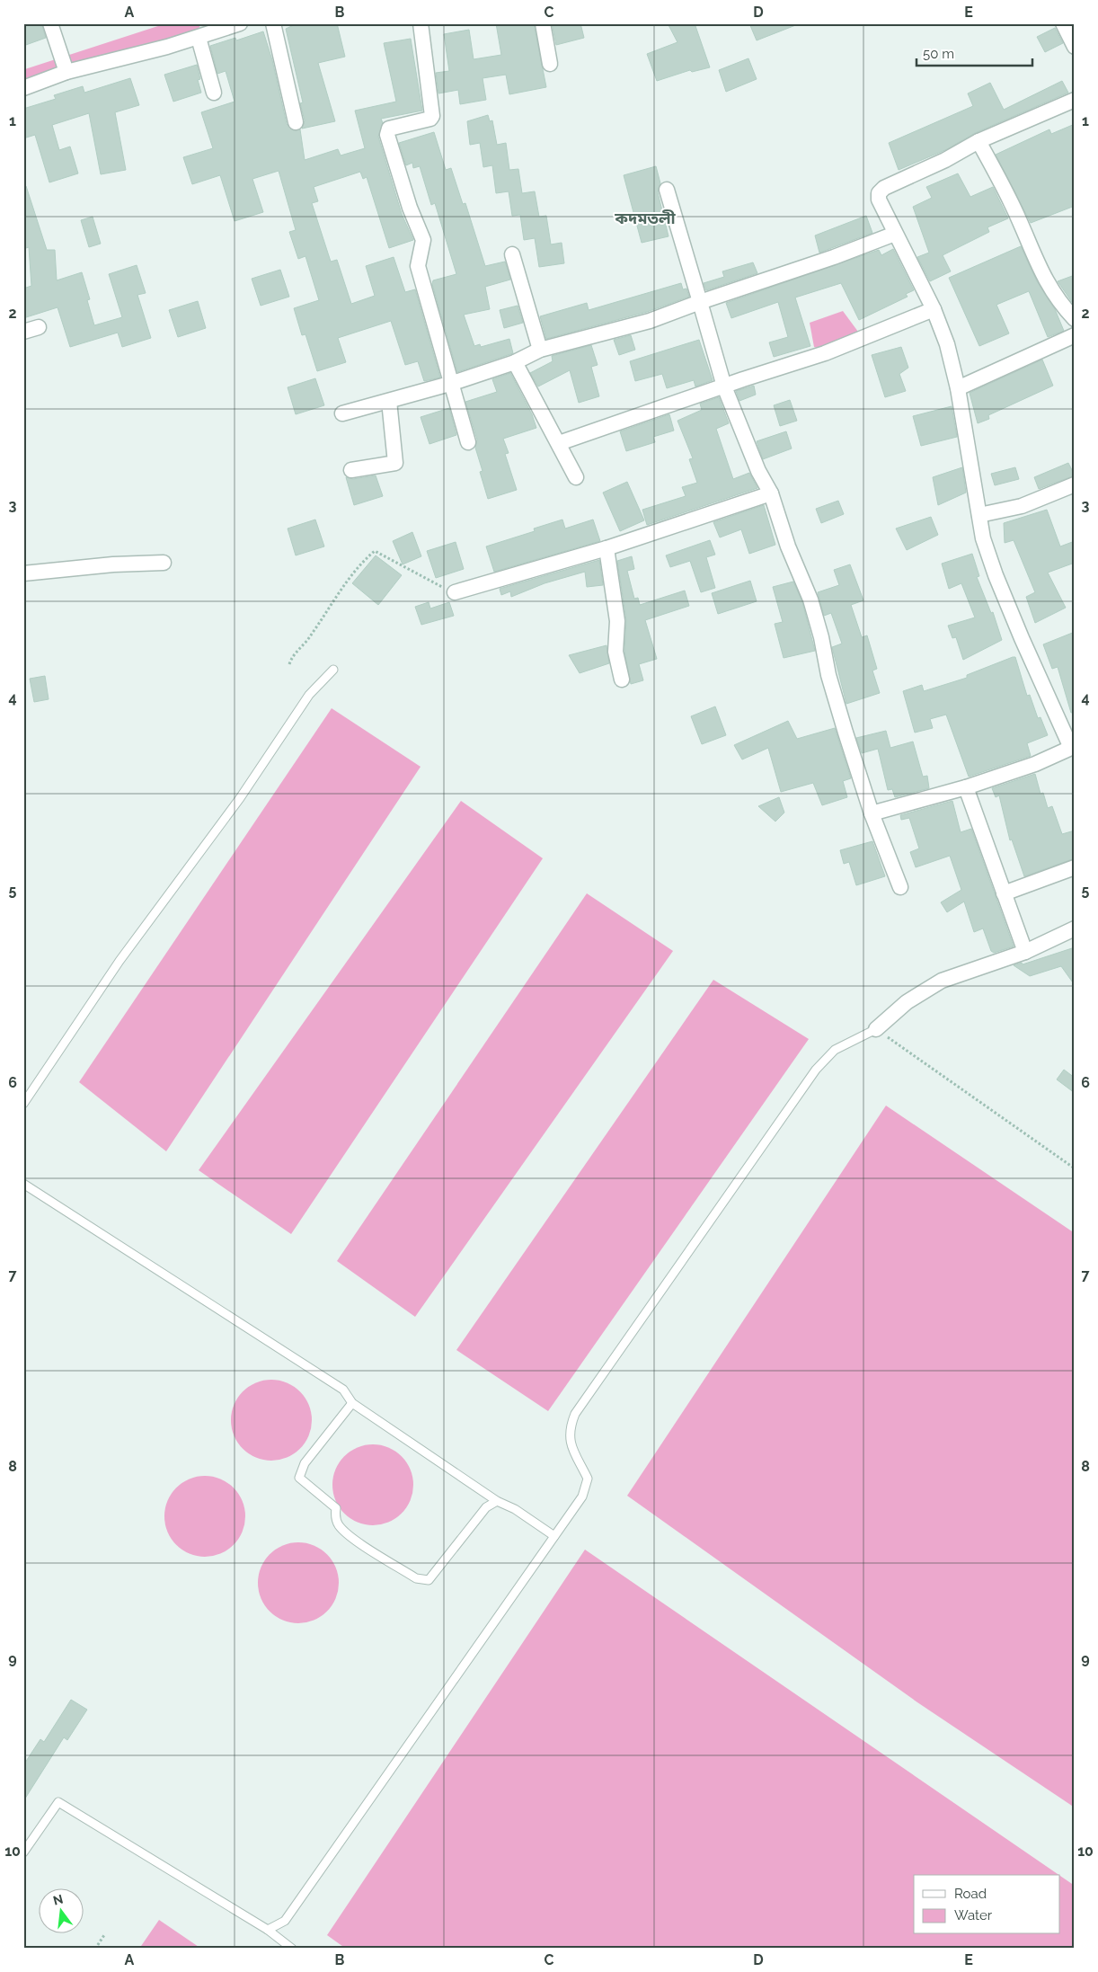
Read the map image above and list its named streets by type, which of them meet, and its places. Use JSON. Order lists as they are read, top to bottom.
{
  "districts": ["কদমতলী"],
  "legend": ["Road", "Water"],
  "scale_bar": "50 m",
  "north": "top",
  "grid": {
    "columns": [
      "A",
      "B",
      "C",
      "D",
      "E"
    ],
    "rows": [
      "1",
      "2",
      "3",
      "4",
      "5",
      "6",
      "7",
      "8",
      "9",
      "10"
    ]
  }
}
